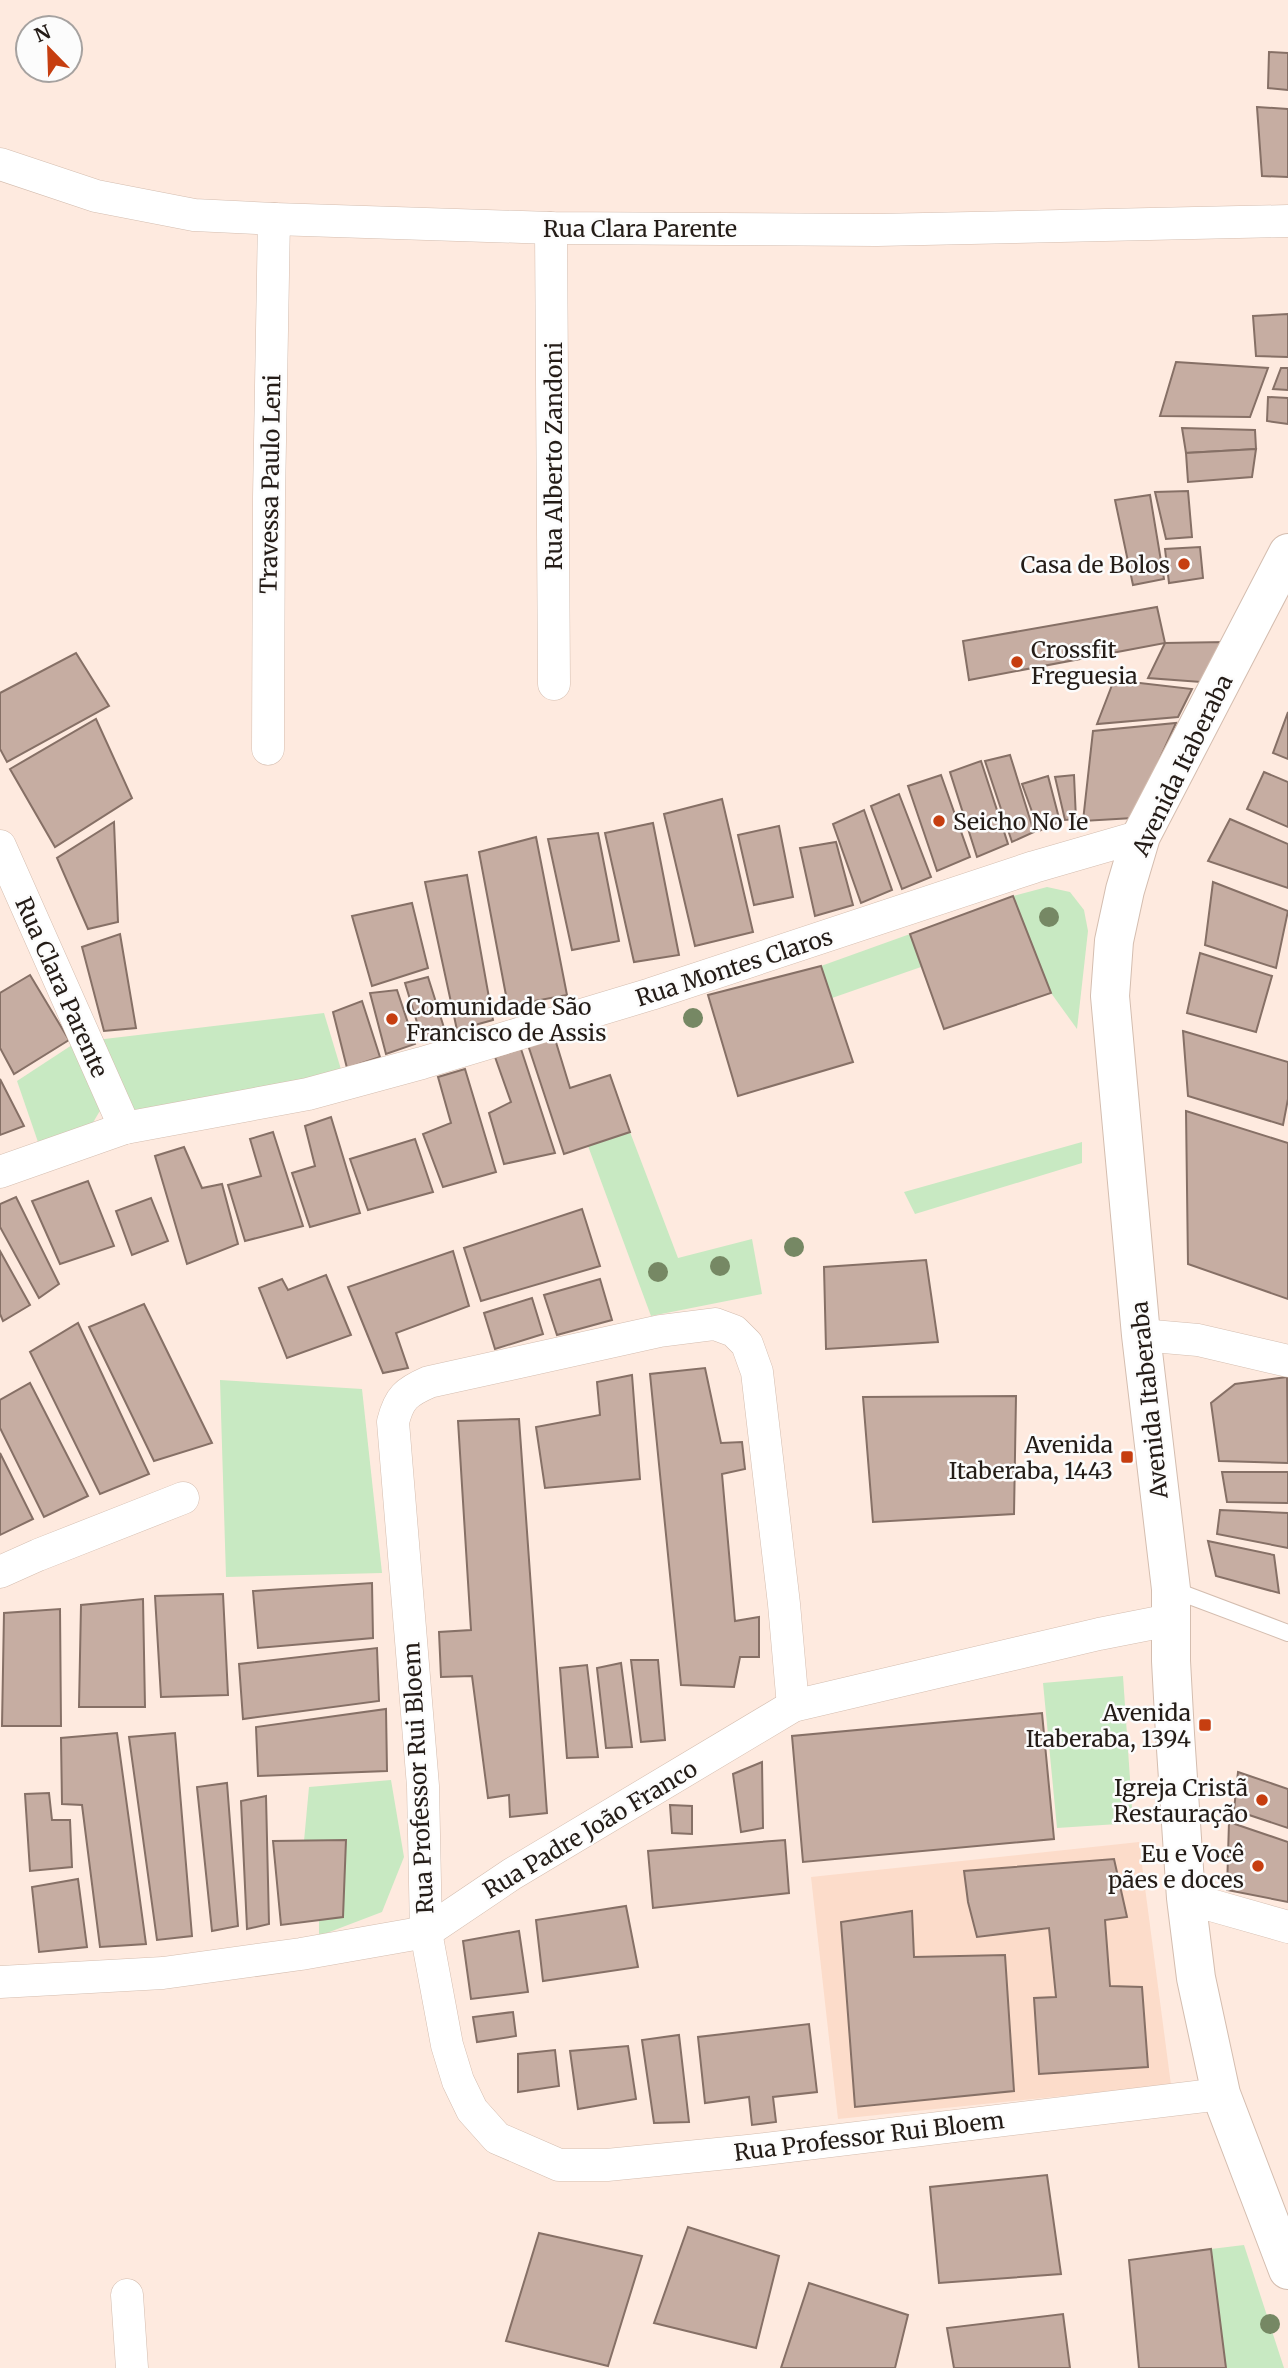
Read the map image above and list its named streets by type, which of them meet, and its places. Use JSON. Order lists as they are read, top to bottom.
{
  "streets": {
    "main road": ["Avenida Itaberaba"],
    "street": [
      "Rua Clara Parente",
      "Rua Alberto Zandoni",
      "Travessa Paulo Leni",
      "Rua Montes Claros",
      "Rua Professor Rui Bloem",
      "Rua Padre João Franco"
    ]
  },
  "crossings": [
    ["Rua Clara Parente", "Rua Alberto Zandoni"],
    ["Rua Clara Parente", "Travessa Paulo Leni"],
    ["Rua Clara Parente", "Rua Montes Claros"],
    ["Avenida Itaberaba", "Rua Montes Claros"],
    ["Avenida Itaberaba", "Rua Professor Rui Bloem"],
    ["Avenida Itaberaba", "Rua Padre João Franco"],
    ["Rua Professor Rui Bloem", "Rua Padre João Franco"]
  ],
  "places": {
    "other": [
      "Casa de Bolos",
      "Crossfit Freguesia",
      "Seicho No Ie",
      "Comunidade São Francisco de Assis",
      "Igreja Cristã Restauração",
      "Eu e Você pães e doces"
    ],
    "transit": ["Avenida Itaberaba, 1443", "Avenida Itaberaba, 1394"]
  },
  "north": "top left"
}
